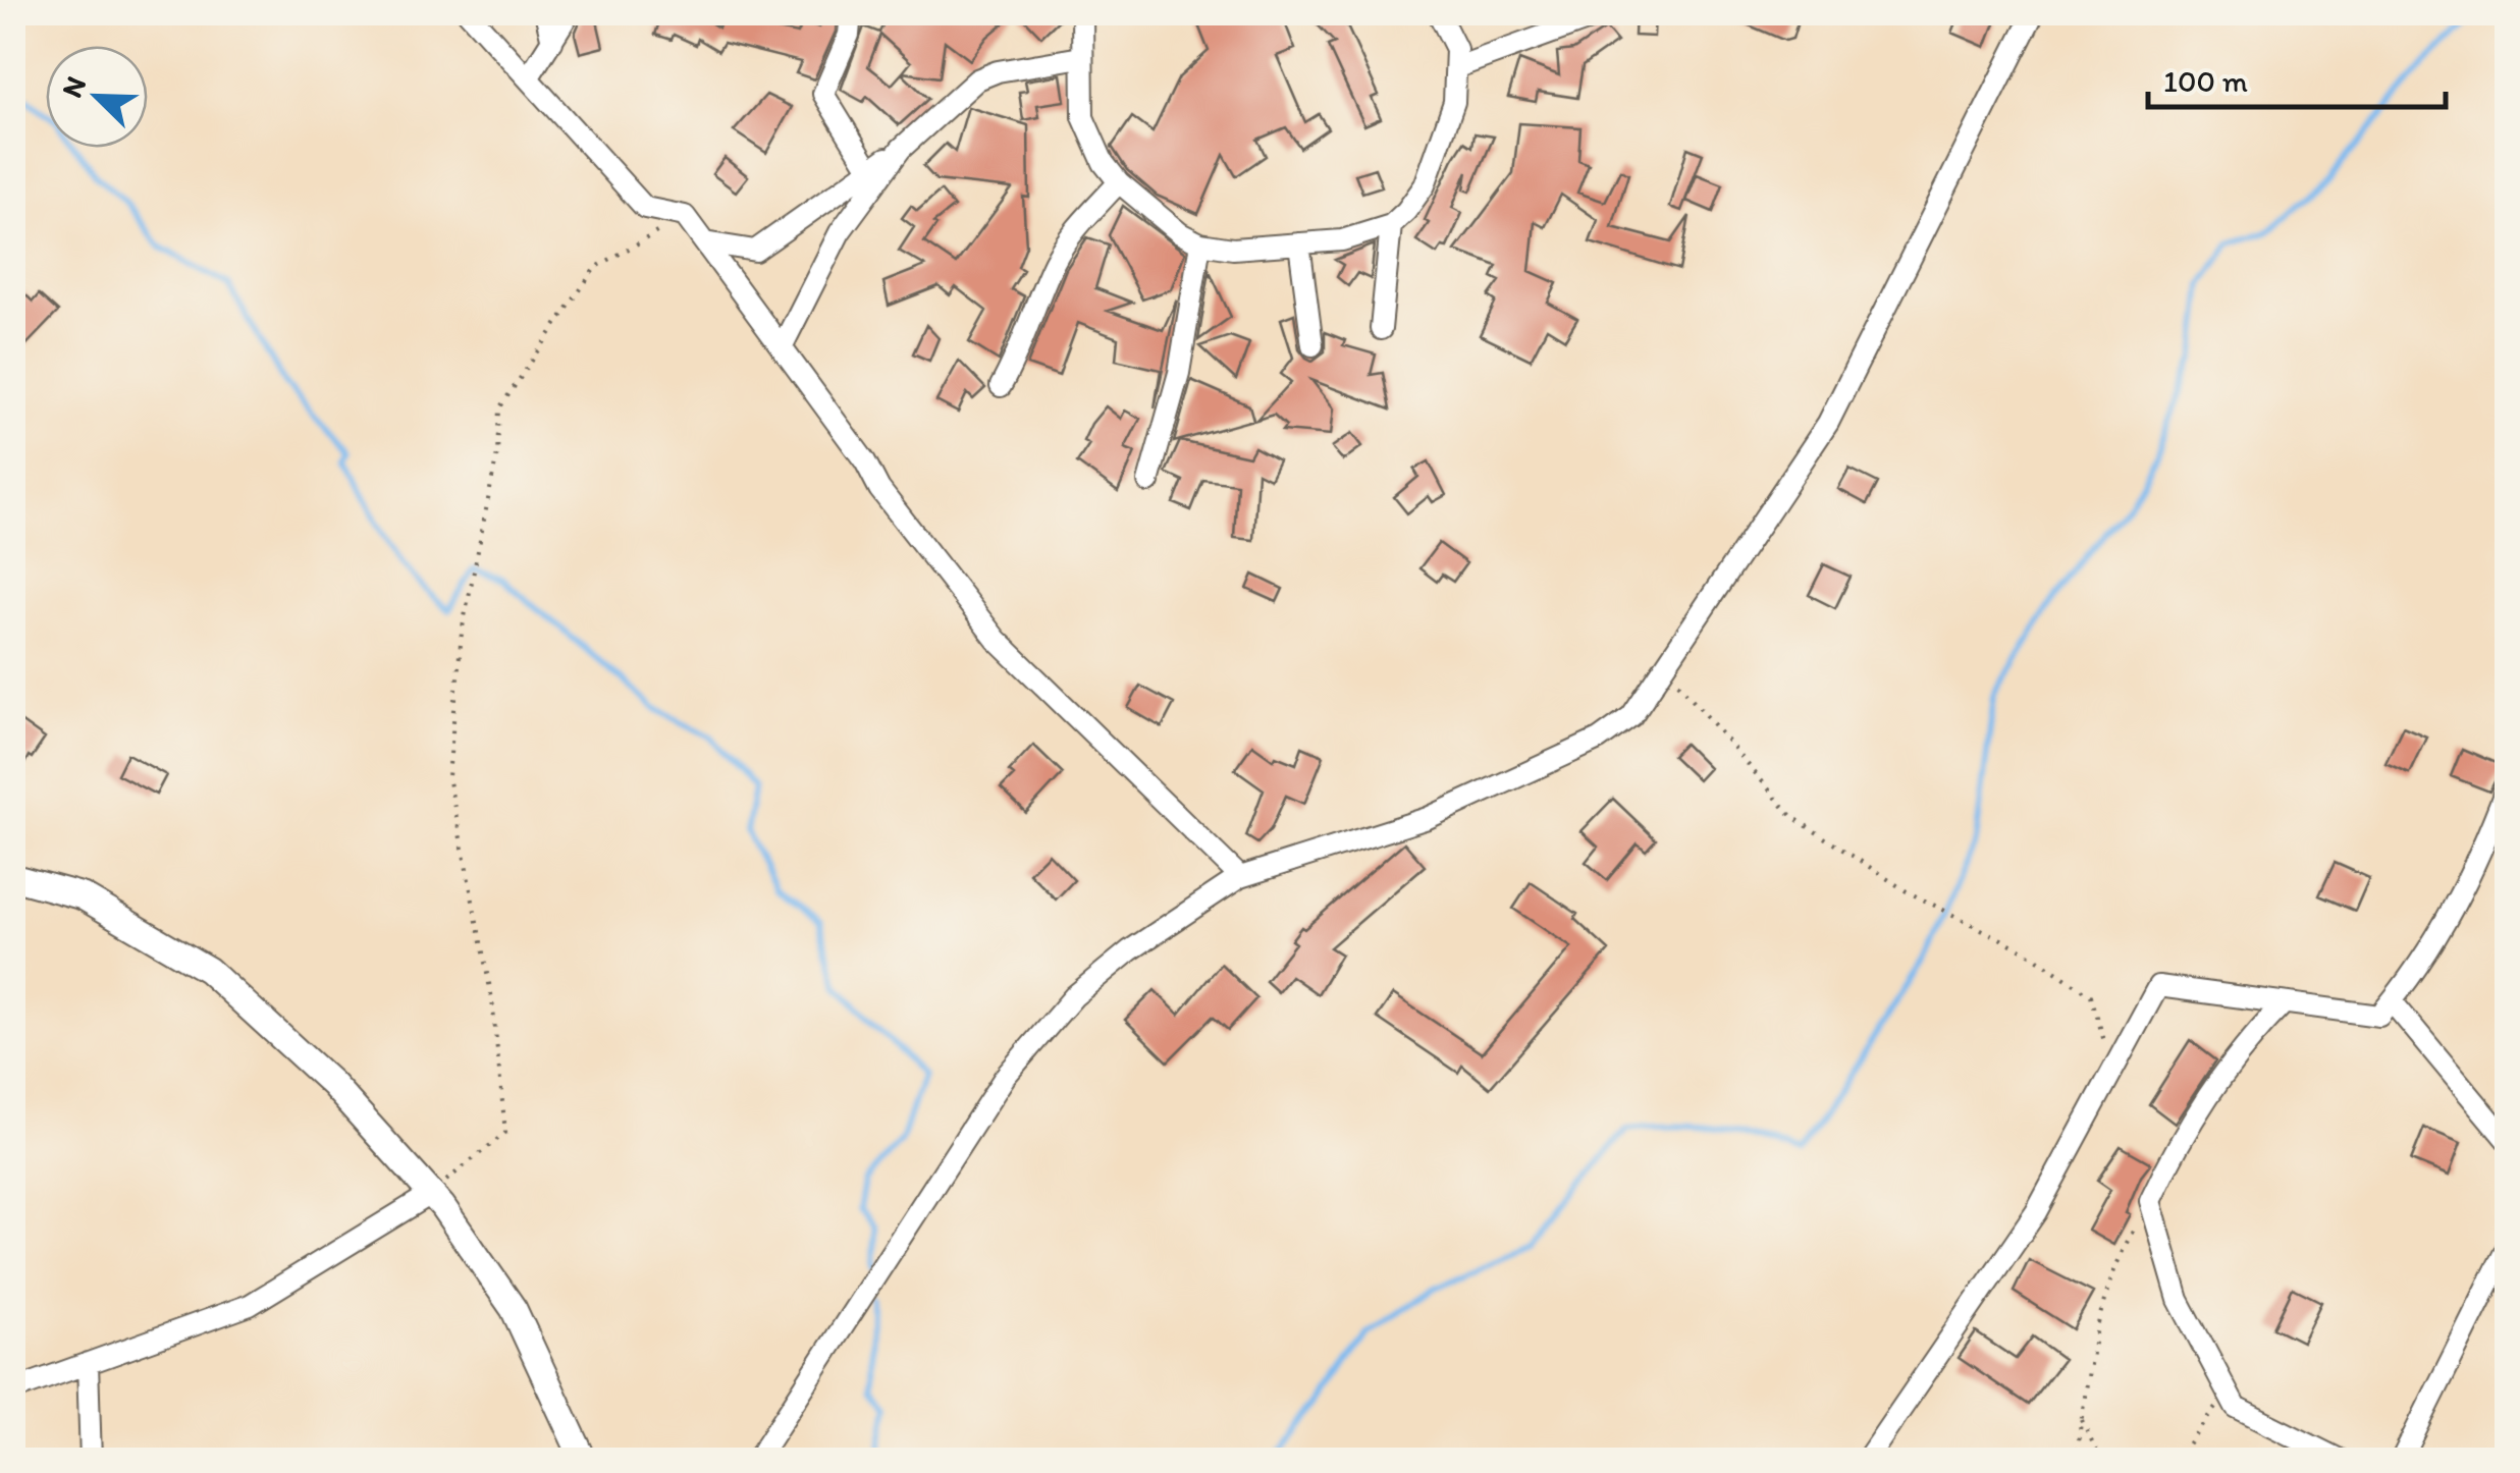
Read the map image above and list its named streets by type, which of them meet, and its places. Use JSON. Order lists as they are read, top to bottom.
{
  "scale_bar": "100 m",
  "north": "top left"
}
